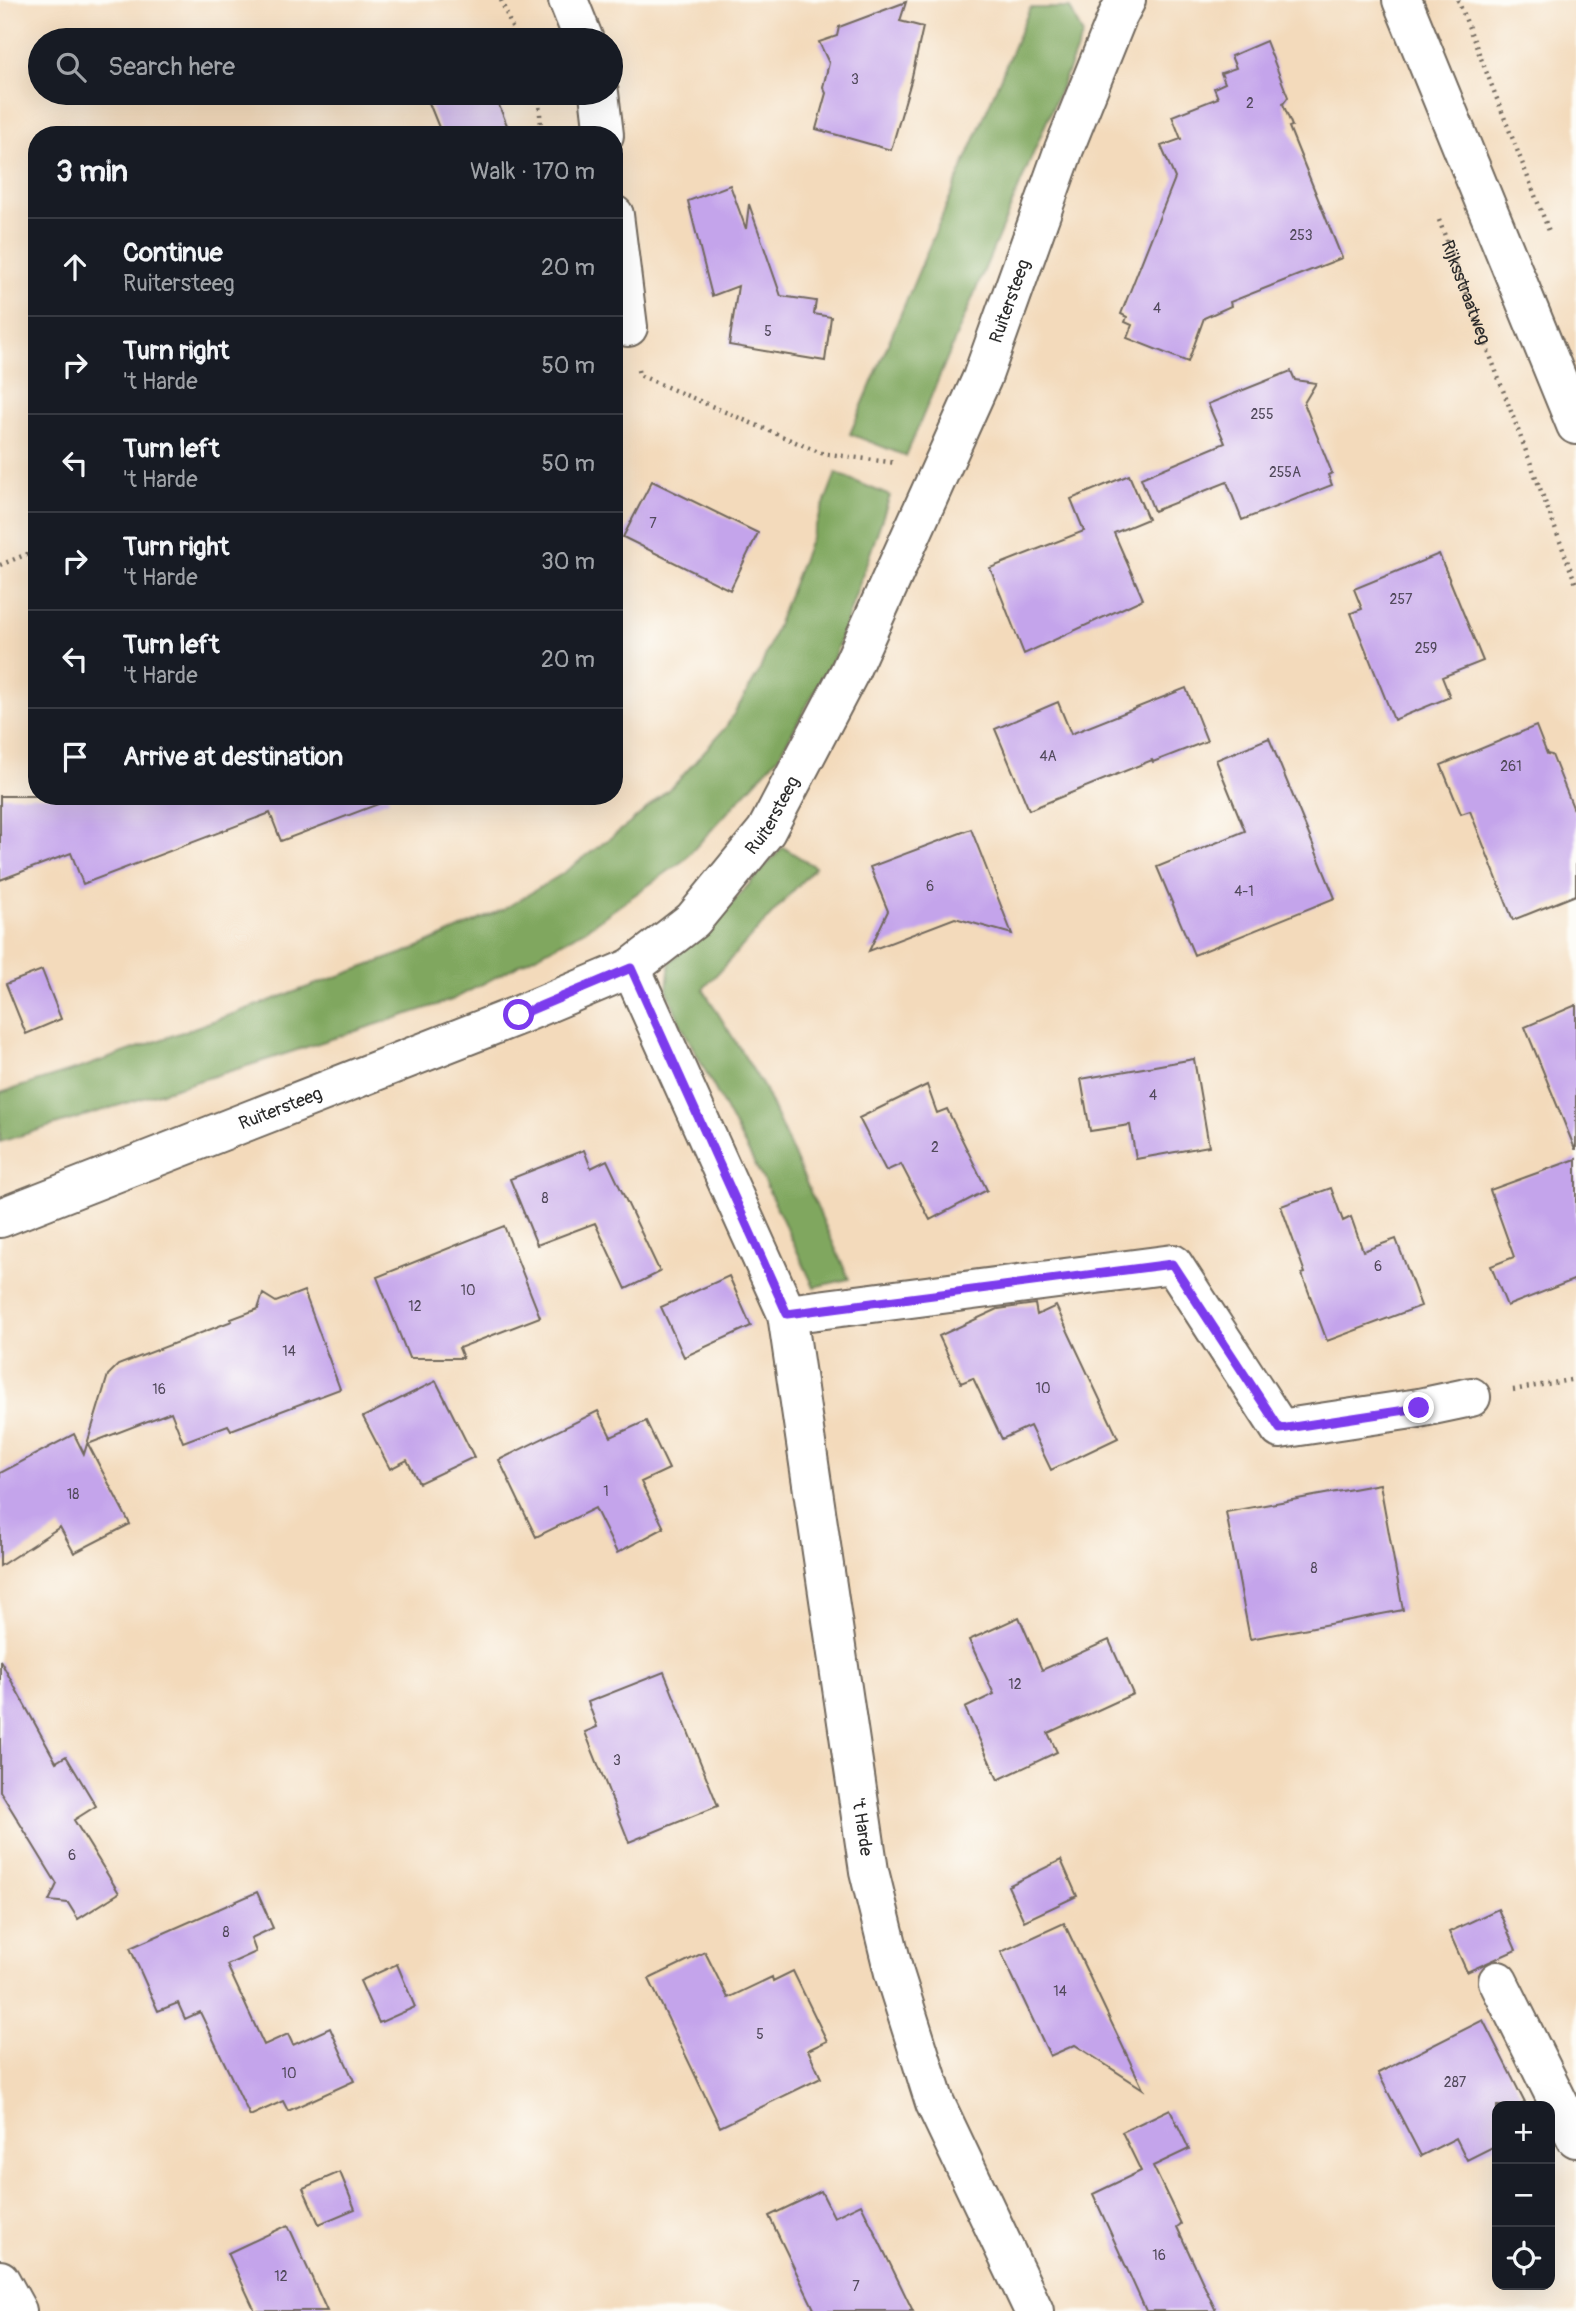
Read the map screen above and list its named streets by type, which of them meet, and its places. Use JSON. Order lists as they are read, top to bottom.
{
  "streets": {
    "street": ["Ruitersteeg", "'t Harde"],
    "path": ["Rijksstraatweg"]
  },
  "crossings": [
    ["Ruitersteeg", "'t Harde"]
  ],
  "house_numbers": [
    "3",
    "2",
    "253",
    "4",
    "5",
    "255",
    "255A",
    "7",
    "257",
    "259",
    "4A",
    "261",
    "6",
    "4-1",
    "4",
    "2",
    "8",
    "6",
    "10",
    "12",
    "14",
    "10",
    "16",
    "1",
    "18",
    "8",
    "12",
    "3",
    "6",
    "8",
    "14",
    "5",
    "10",
    "287",
    "16",
    "12",
    "7"
  ],
  "page": {
    "search": "Search here",
    "heading": ["3 min", "Walk · 170 m"],
    "list": [
      ["Continue", "Ruitersteeg", "20 m"],
      ["Turn right", "'t Harde", "50 m"],
      ["Turn left", "'t Harde", "50 m"],
      ["Turn right", "'t Harde", "30 m"],
      ["Turn left", "'t Harde", "20 m"],
      "Arrive at destination"
    ],
    "map_buttons": ["+", "−"]
  }
}
